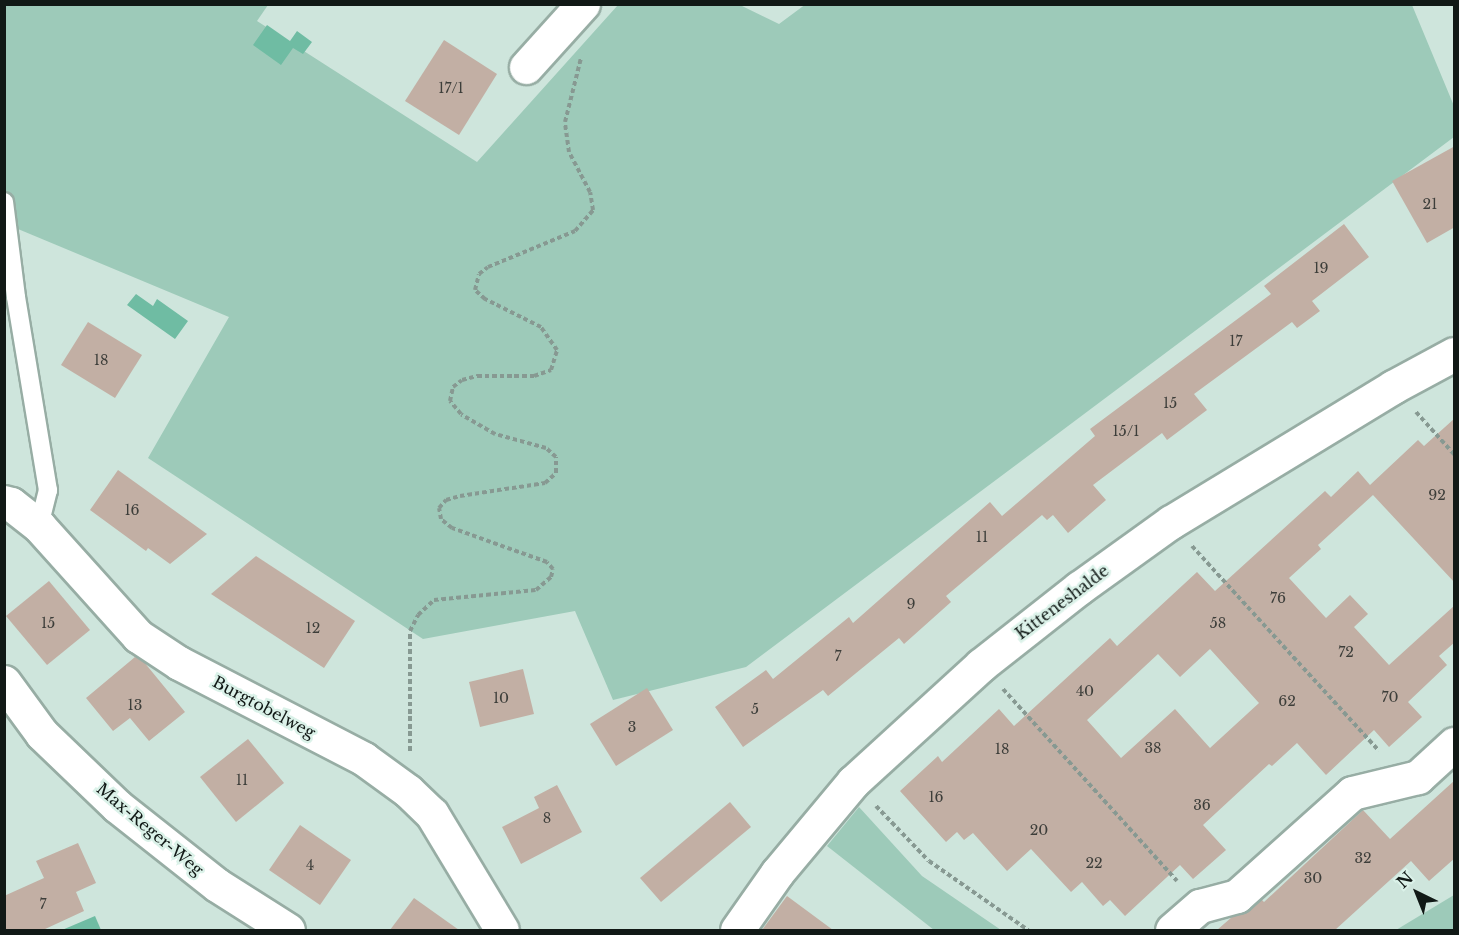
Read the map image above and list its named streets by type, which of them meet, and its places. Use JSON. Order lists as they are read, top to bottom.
{
  "streets": {
    "street": ["Kitteneshalde", "Burgtobelweg", "Max-Reger-Weg"]
  },
  "house_numbers": [
    "17/1",
    "21",
    "19",
    "17",
    "18",
    "15",
    "15/1",
    "92",
    "16",
    "11",
    "76",
    "9",
    "15",
    "58",
    "12",
    "72",
    "7",
    "40",
    "70",
    "10",
    "62",
    "13",
    "5",
    "3",
    "38",
    "18",
    "11",
    "16",
    "36",
    "8",
    "20",
    "32",
    "22",
    "4",
    "30",
    "7"
  ],
  "north": "top left"
}
